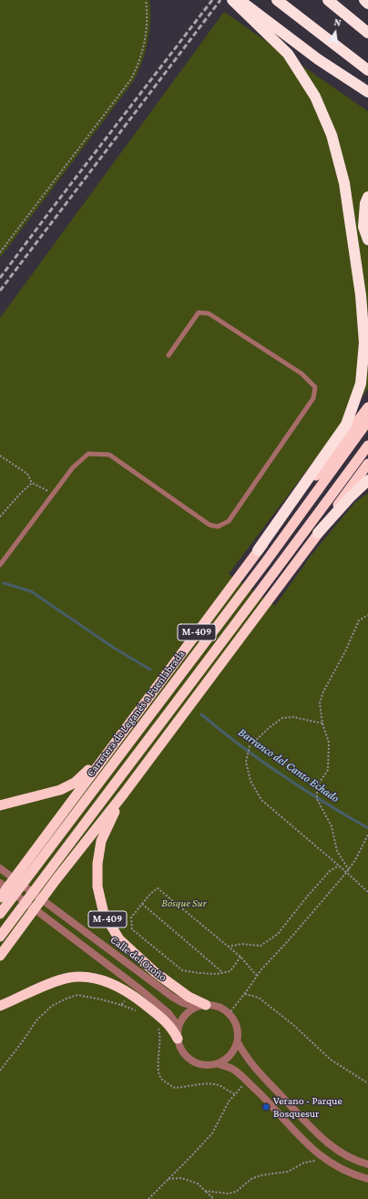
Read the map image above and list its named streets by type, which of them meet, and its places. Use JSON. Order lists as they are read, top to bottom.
{
  "streets": {
    "highway": ["M-409", "Carretera de Leganés a Fuenlabrada"],
    "street": ["Calle del Otoño"]
  },
  "crossings": [
    ["M-409", "Carretera de Leganés a Fuenlabrada"],
    ["M-409", "Calle del Otoño"]
  ],
  "water": ["Barranco del Canto Echado"],
  "parks": ["Bosque Sur"],
  "places": ["Verano - Parque Bosquesur"],
  "north": "top"
}
